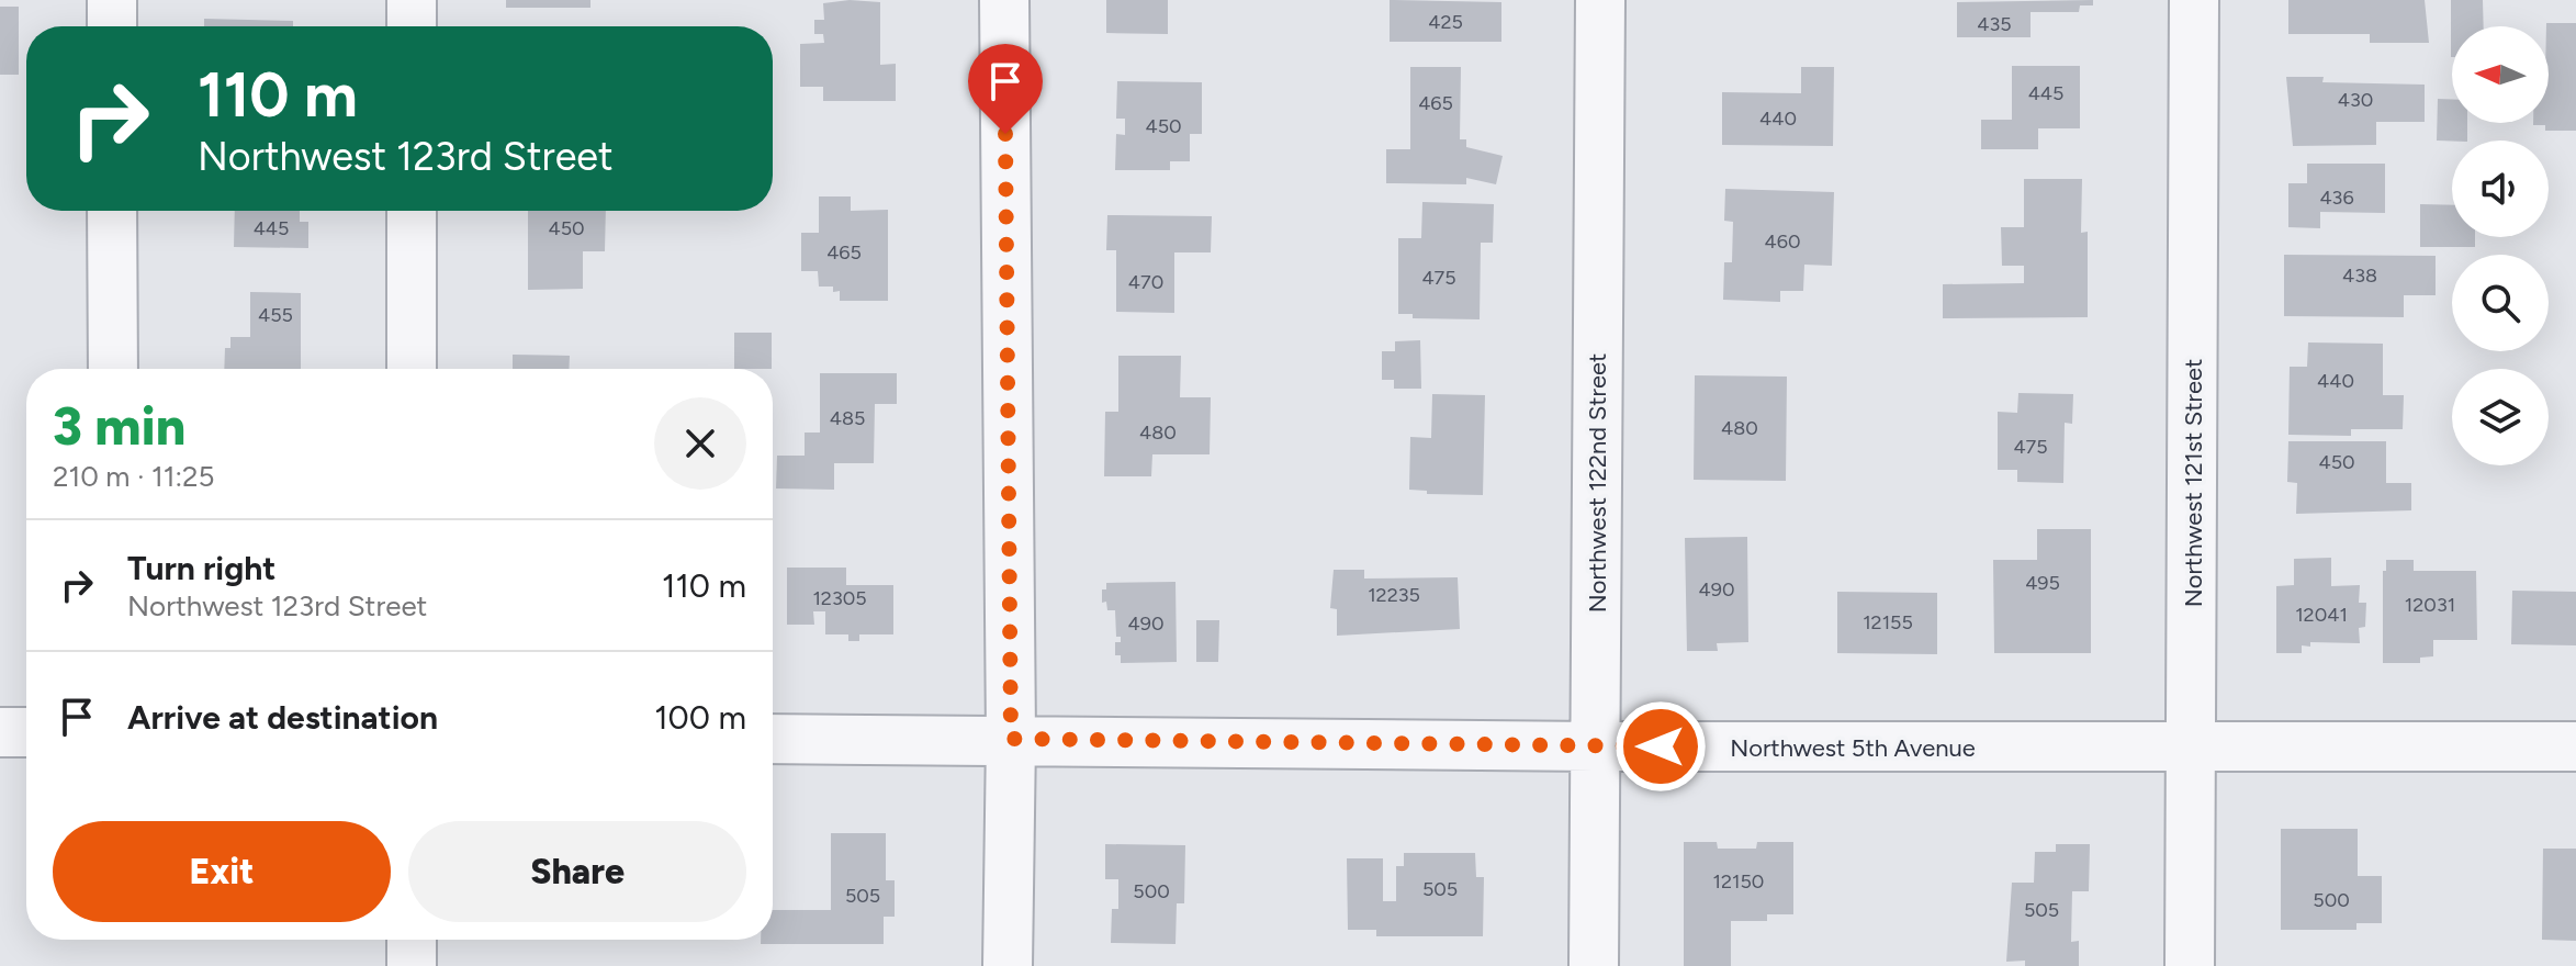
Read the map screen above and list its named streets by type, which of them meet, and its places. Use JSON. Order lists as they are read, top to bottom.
{
  "streets": {
    "street": ["Northwest 122nd Street", "Northwest 121st Street", "Northwest 5th Avenue"]
  },
  "crossings": [
    ["Northwest 122nd Street", "Northwest 5th Avenue"],
    ["Northwest 121st Street", "Northwest 5th Avenue"]
  ],
  "house_numbers": [
    "425",
    "435",
    "445",
    "430",
    "465",
    "440",
    "450",
    "436",
    "445",
    "450",
    "460",
    "465",
    "438",
    "475",
    "470",
    "455",
    "440",
    "485",
    "480",
    "480",
    "475",
    "450",
    "495",
    "490",
    "12235",
    "12305",
    "12031",
    "12041",
    "12155",
    "490",
    "12150",
    "505",
    "500",
    "505",
    "500",
    "505"
  ],
  "north": "left",
  "page": {
    "turn": ["110 m", "Northwest 123rd Street"],
    "heading": ["3 min", "210 m · 11:25"],
    "list": [
      {
        "name": "Turn right",
        "note": "Northwest 123rd Street",
        "value": "110 m"
      },
      {
        "name": "Arrive at destination",
        "value": "100 m"
      }
    ],
    "buttons": ["Exit", "Share"]
  }
}
